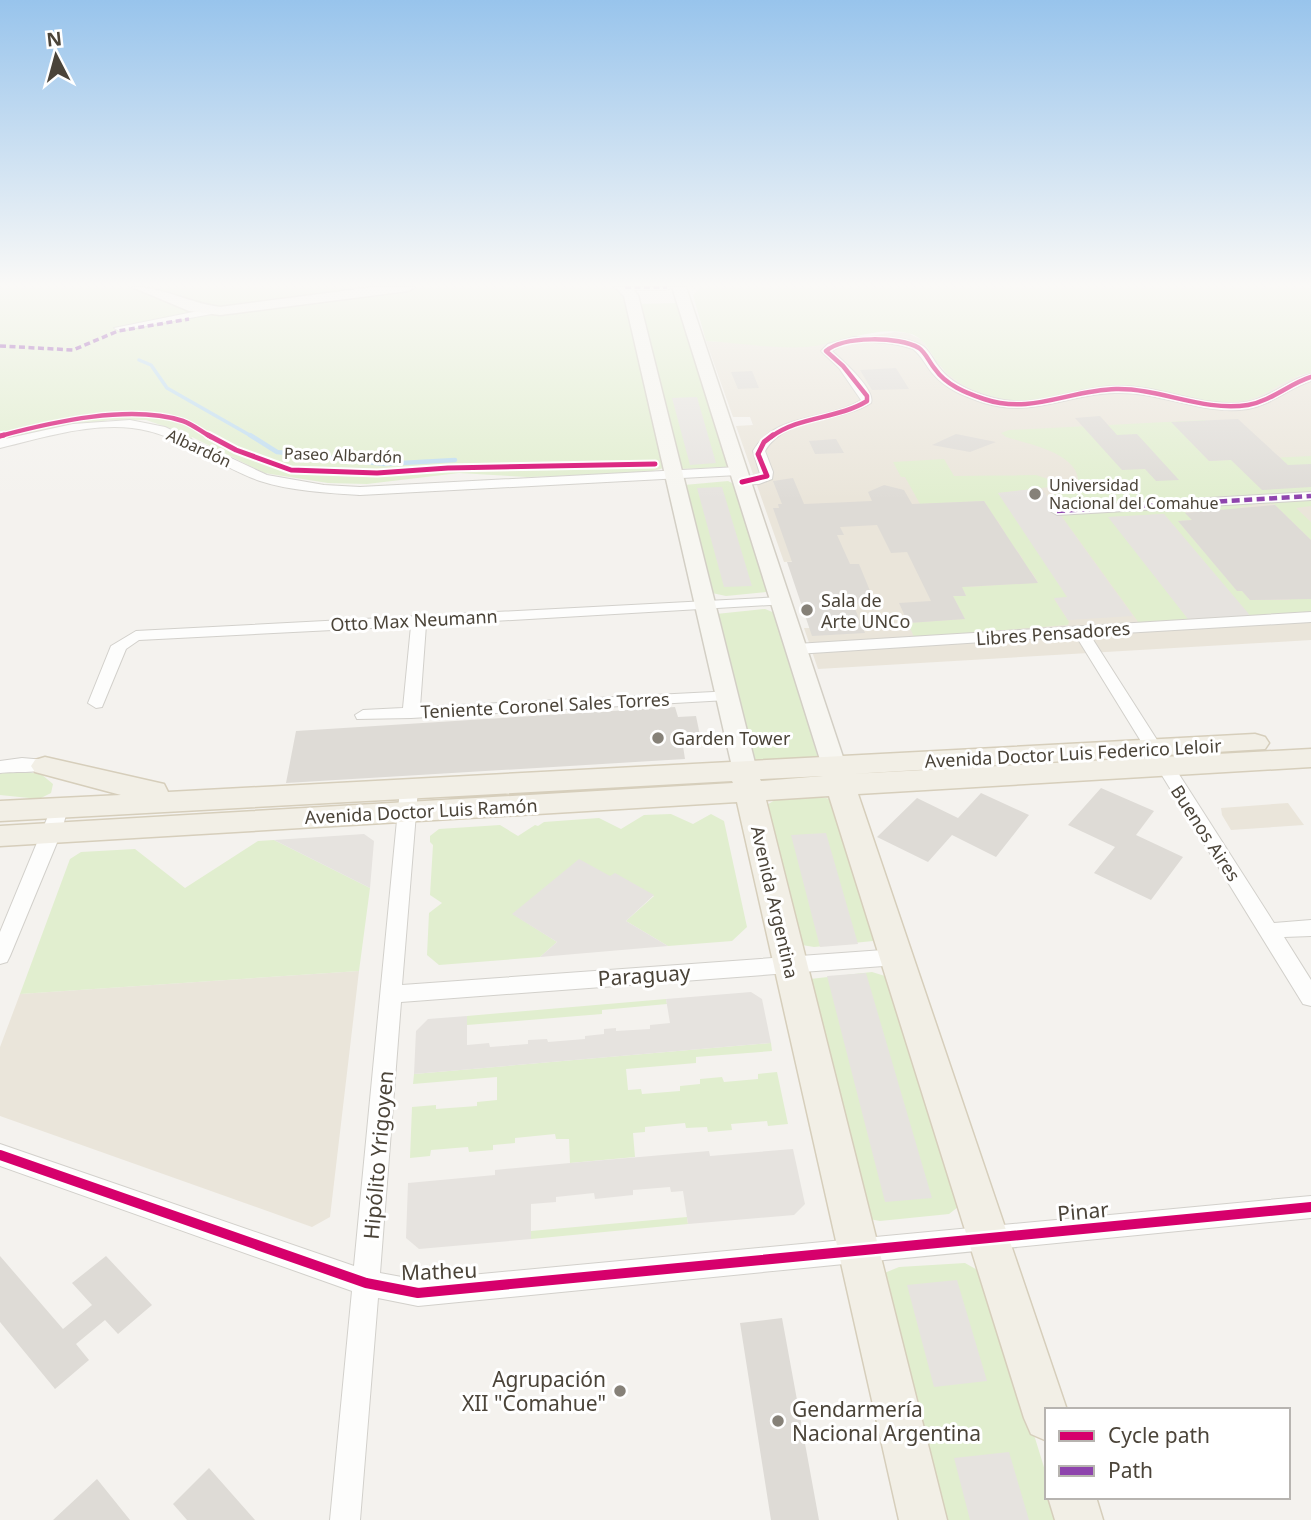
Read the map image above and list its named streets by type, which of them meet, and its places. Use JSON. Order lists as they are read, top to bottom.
{
  "streets": {
    "main road": ["Avenida Doctor Luis Federico Leloir", "Avenida Doctor Luis Ramón", "Avenida Argentina"],
    "street": [
      "Albardón",
      "Otto Max Neumann",
      "Libres Pensadores",
      "Teniente Coronel Sales Torres",
      "Buenos Aires",
      "Paraguay",
      "Hipólito Yrigoyen",
      "Pinar",
      "Matheu"
    ],
    "cycle path": ["Paseo Albardón"]
  },
  "crossings": [
    ["Albardón", "Avenida Argentina"],
    ["Otto Max Neumann", "Avenida Argentina"],
    ["Libres Pensadores", "Buenos Aires"],
    ["Teniente Coronel Sales Torres", "Avenida Argentina"],
    ["Avenida Doctor Luis Federico Leloir", "Avenida Doctor Luis Ramón"],
    ["Avenida Doctor Luis Federico Leloir", "Buenos Aires"],
    ["Avenida Doctor Luis Ramón", "Avenida Argentina"],
    ["Avenida Doctor Luis Ramón", "Hipólito Yrigoyen"],
    ["Avenida Argentina", "Paraguay"],
    ["Avenida Argentina", "Pinar"],
    ["Avenida Argentina", "Matheu"],
    ["Paraguay", "Hipólito Yrigoyen"],
    ["Hipólito Yrigoyen", "Matheu"],
    ["Pinar", "Matheu"]
  ],
  "places": [
    "Universidad Nacional del Comahue",
    "Sala de Arte UNCo",
    "Garden Tower",
    "Agrupación XII \"Comahue\"",
    "Gendarmería Nacional Argentina"
  ],
  "legend": ["Cycle path", "Path"],
  "north": "top"
}
